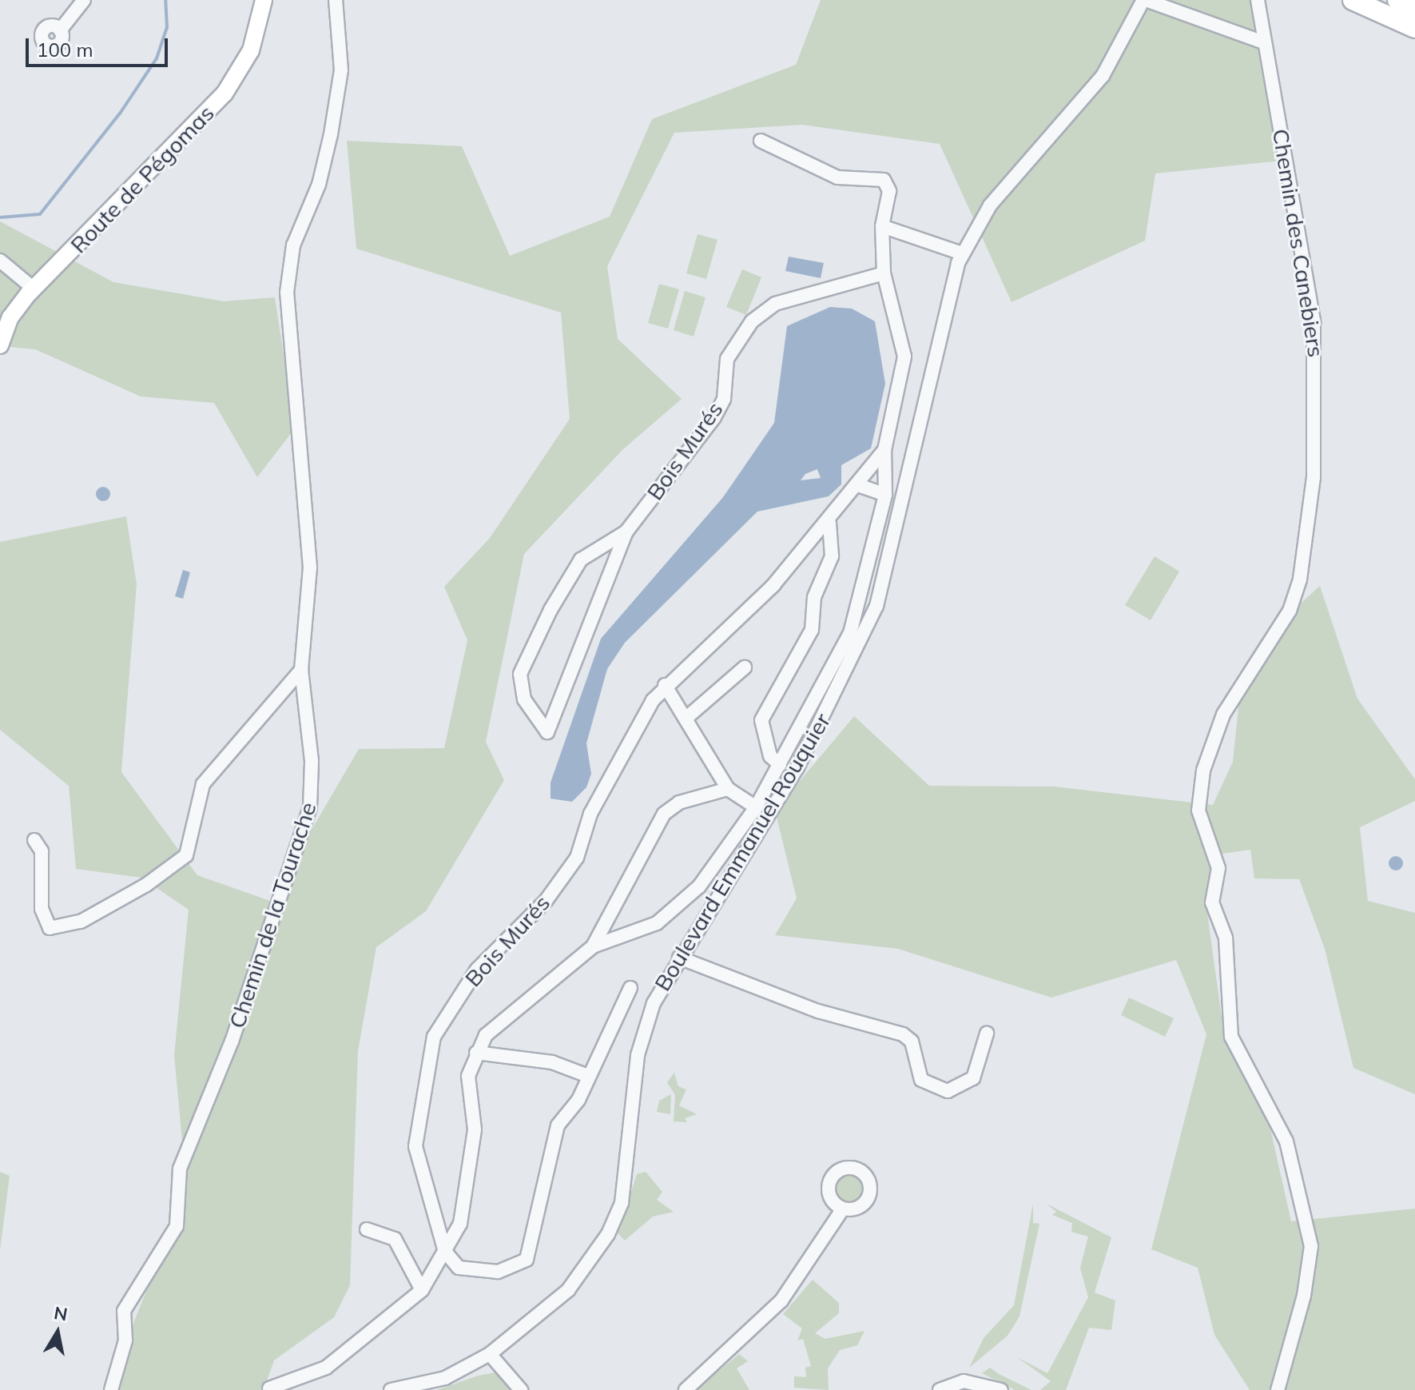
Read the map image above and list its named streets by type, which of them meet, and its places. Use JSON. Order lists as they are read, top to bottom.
{
  "streets": {
    "main road": ["Route de Pégomas"],
    "street": [
      "Chemin des Canebiers",
      "Bois Murés",
      "Boulevard Emmanuel Rouquier",
      "Chemin de la Tourache"
    ]
  },
  "scale_bar": "100 m",
  "north": "top"
}
